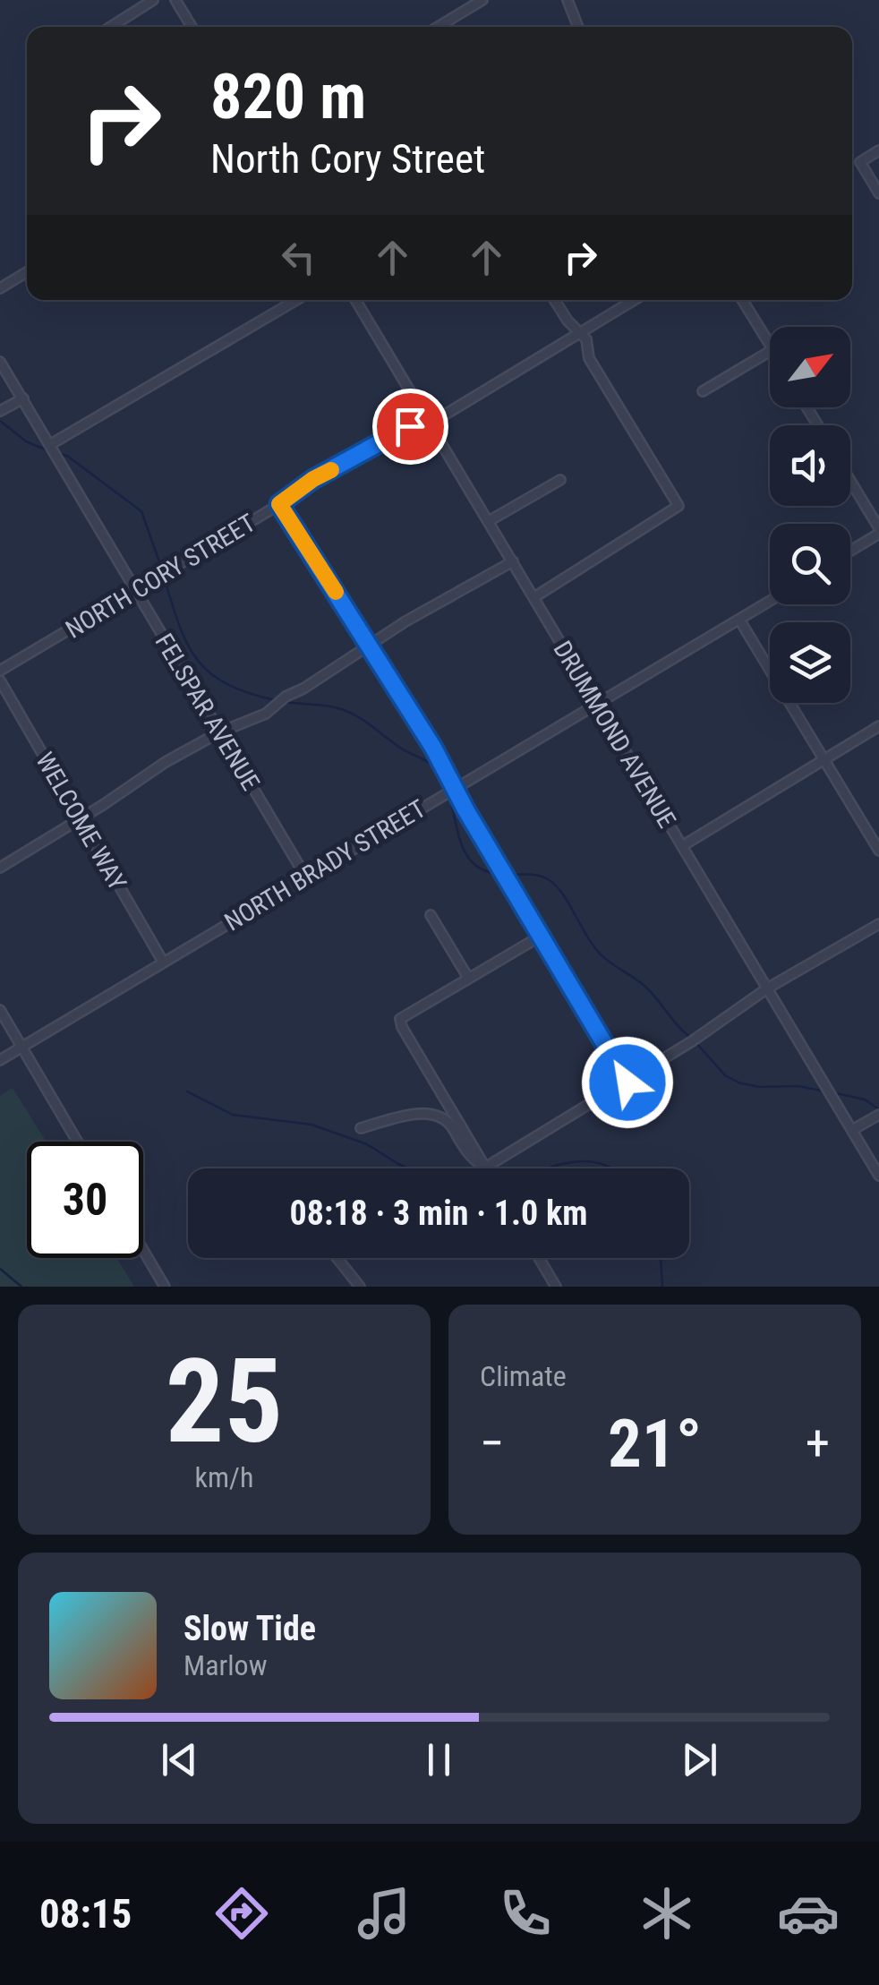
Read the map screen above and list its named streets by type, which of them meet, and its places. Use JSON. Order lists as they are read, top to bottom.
{
  "streets": {
    "street": [
      "NORTH CORY STREET",
      "FELSPAR AVENUE",
      "DRUMMOND AVENUE",
      "WELCOME WAY",
      "NORTH BRADY STREET"
    ]
  },
  "crossings": [
    ["NORTH CORY STREET", "FELSPAR AVENUE"],
    ["NORTH CORY STREET", "DRUMMOND AVENUE"],
    ["FELSPAR AVENUE", "NORTH BRADY STREET"],
    ["DRUMMOND AVENUE", "NORTH BRADY STREET"],
    ["WELCOME WAY", "NORTH BRADY STREET"]
  ],
  "north": "top right",
  "page": {
    "turn": ["820 m", "North Cory Street"],
    "limit": "30",
    "trip": "08:18 · 3 min · 1.0 km",
    "tile": [
      ["25", "km/h"],
      "Climate"
    ],
    "heat": ["−", "21°", "+"],
    "song": ["Slow Tide", "Marlow"],
    "tabs": "08:15"
  }
}
